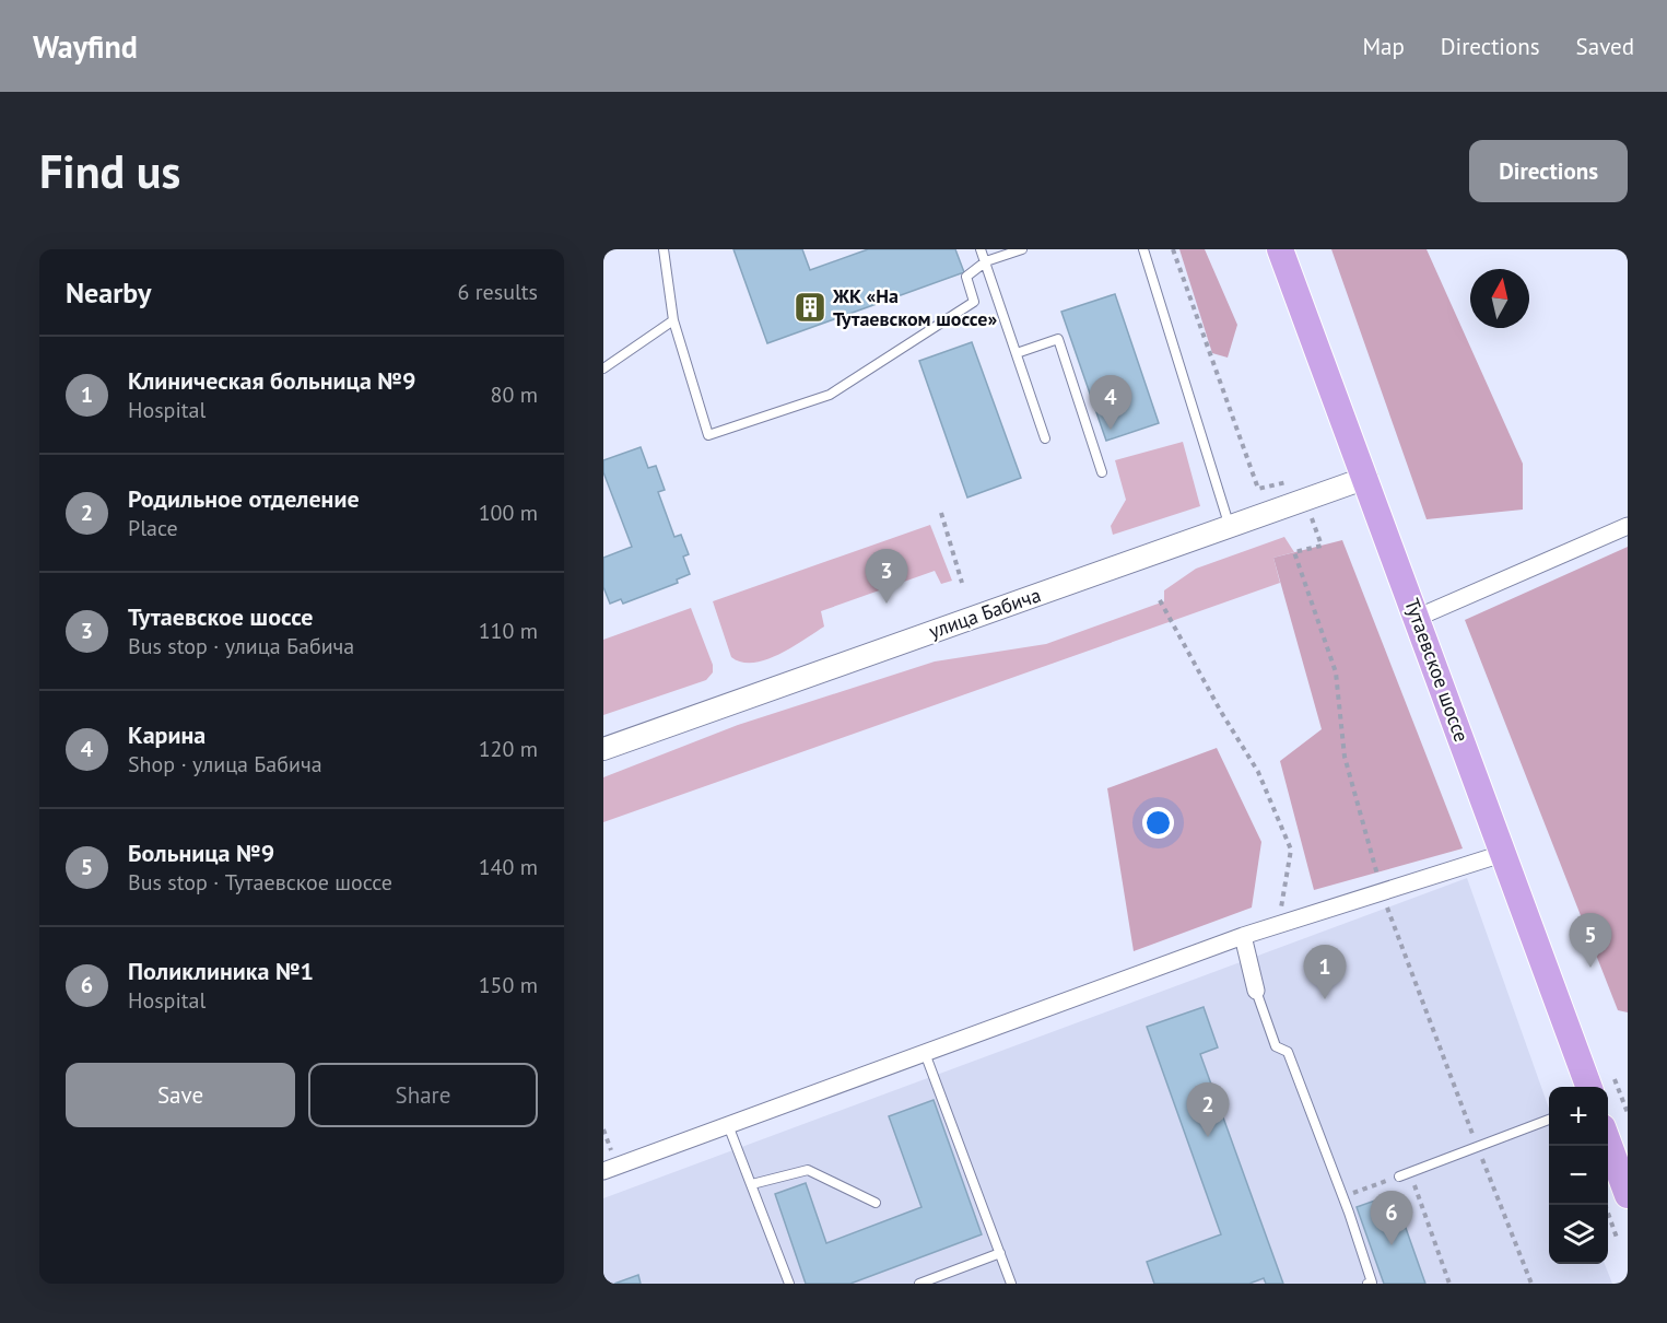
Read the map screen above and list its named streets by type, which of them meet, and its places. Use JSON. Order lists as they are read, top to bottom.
{
  "streets": {
    "main road": ["Тутаевское шоссе"],
    "street": ["улица Бабича"]
  },
  "crossings": [
    ["улица Бабича", "Тутаевское шоссе"]
  ],
  "places": {
    "building": ["ЖК «На Тутаевском шоссе»"]
  },
  "north": "top",
  "page": {
    "header": "Wayfind",
    "nav": ["Map", "Directions", "Saved"],
    "buttons": [
      "Directions",
      ["Save", "Share"]
    ],
    "title": "Find us",
    "heading": ["Nearby", "6 results"],
    "list": [
      {
        "mark": "1",
        "name": "Клиническая больница №9",
        "note": "Hospital",
        "value": "80 m"
      },
      {
        "mark": "2",
        "name": "Родильное отделение",
        "note": "Place",
        "value": "100 m"
      },
      {
        "mark": "3",
        "name": "Тутаевское шоссе",
        "note": "Bus stop · улица Бабича",
        "value": "110 m"
      },
      {
        "mark": "4",
        "name": "Карина",
        "note": "Shop · улица Бабича",
        "value": "120 m"
      },
      {
        "mark": "5",
        "name": "Больница №9",
        "note": "Bus stop · Тутаевское шоссе",
        "value": "140 m"
      },
      {
        "mark": "6",
        "name": "Поликлиника №1",
        "note": "Hospital",
        "value": "150 m"
      }
    ],
    "pins": [
      "4",
      "3",
      "5",
      "1",
      "2",
      "6"
    ],
    "map_buttons": ["+", "−"]
  }
}
